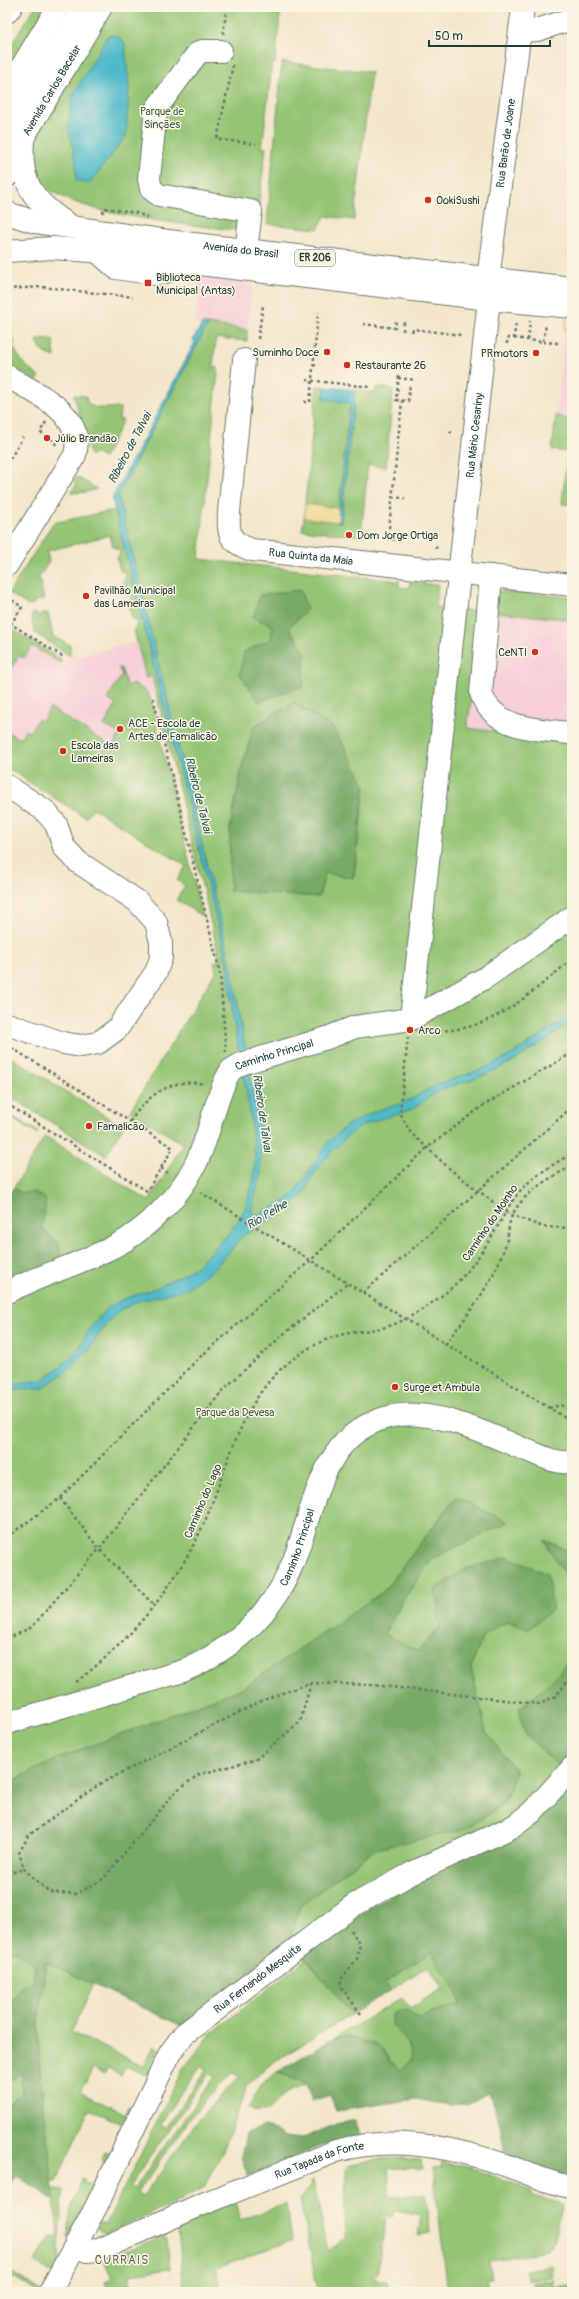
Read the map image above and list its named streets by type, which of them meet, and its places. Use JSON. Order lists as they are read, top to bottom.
{
  "streets": {
    "street": [
      "Avenida Carlos Bacelar",
      "Rua Barão de Joane",
      "Avenida do Brasil",
      "ER 206",
      "Rua Mário Cesariny",
      "Rua Quinta da Maia",
      "Caminho Principal",
      "Rua Fernando Mesquita",
      "Rua Tapada da Fonte"
    ],
    "path": ["Caminho do Moinho", "Caminho do Lago"]
  },
  "crossings": [
    ["Avenida Carlos Bacelar", "ER 206"],
    ["Rua Barão de Joane", "Avenida do Brasil"],
    ["Rua Barão de Joane", "Rua Mário Cesariny"],
    ["Avenida do Brasil", "ER 206"],
    ["Avenida do Brasil", "Rua Mário Cesariny"],
    ["Rua Mário Cesariny", "Rua Quinta da Maia"],
    ["Rua Mário Cesariny", "Caminho Principal"],
    ["Caminho do Moinho", "Caminho do Lago"],
    ["Rua Fernando Mesquita", "Rua Tapada da Fonte"]
  ],
  "districts": ["CURRAIS"],
  "water": ["Ribeiro de Talvai", "Rio Pelhe"],
  "parks": ["Parque de Sinçães", "Parque da Devesa"],
  "places": {
    "other": [
      "OokiSushi",
      "Suminho Doce",
      "PRmotors",
      "Restaurante 26",
      "Júlio Brandão",
      "Dom Jorge Ortiga",
      "Pavilhão Municipal das Lameiras",
      "CeNTI",
      "ACE - Escola de Artes de Famalicão",
      "Escola das Lameiras",
      "Arco",
      "Famalicão",
      "Surge et Ambula"
    ],
    "transit": ["Biblioteca Municipal (Antas)"]
  },
  "scale_bar": "50 m"
}
